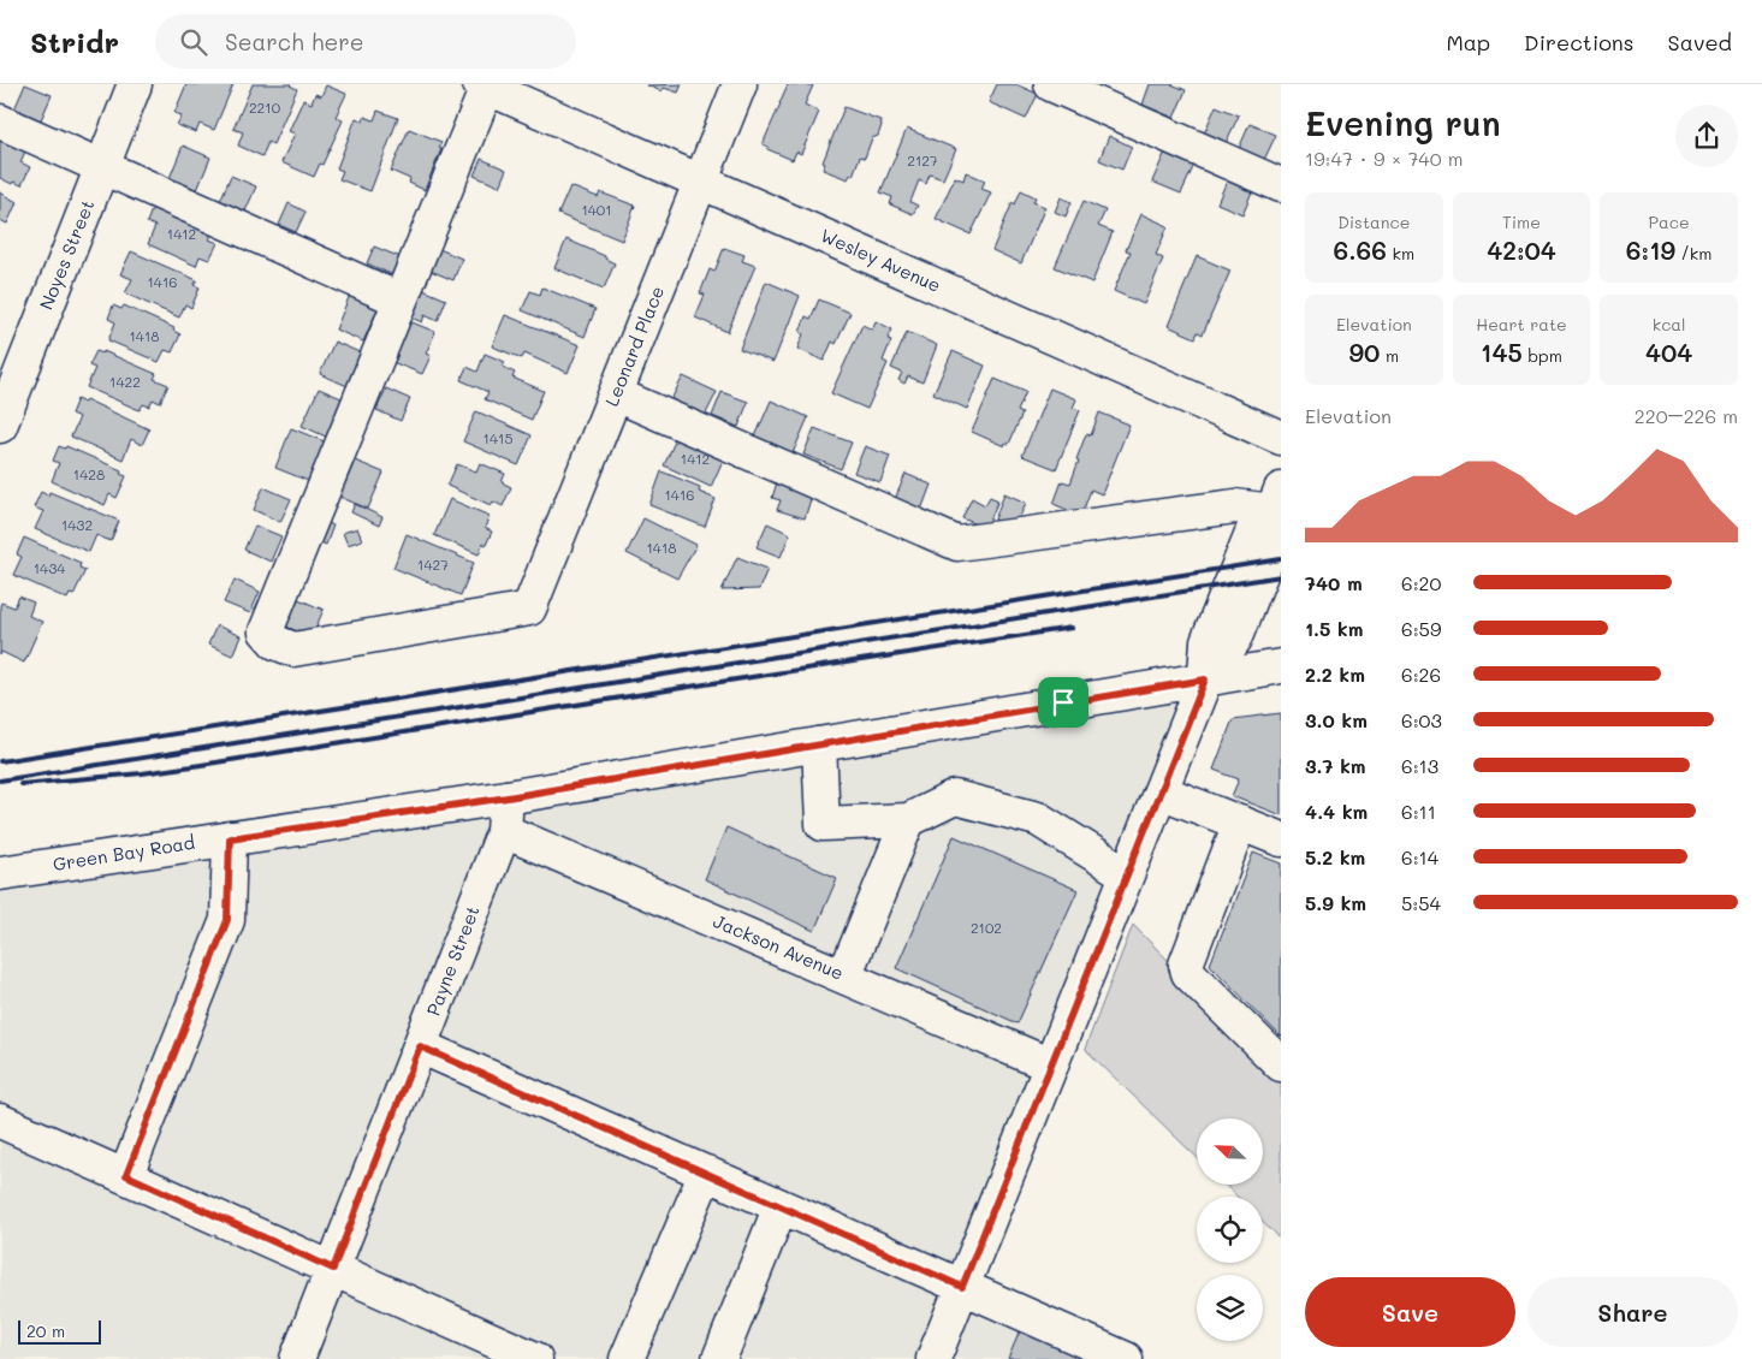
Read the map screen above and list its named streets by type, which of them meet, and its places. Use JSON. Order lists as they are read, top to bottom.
{
  "streets": {
    "street": [
      "Noyes Street",
      "Wesley Avenue",
      "Leonard Place",
      "Green Bay Road",
      "Jackson Avenue",
      "Payne Street"
    ]
  },
  "crossings": [
    ["Wesley Avenue", "Leonard Place"],
    ["Green Bay Road", "Payne Street"],
    ["Jackson Avenue", "Payne Street"]
  ],
  "house_numbers": [
    "2210",
    "2127",
    "1401",
    "1412",
    "1416",
    "1418",
    "1422",
    "1415",
    "1412",
    "1428",
    "1416",
    "1432",
    "1418",
    "1427",
    "1434",
    "2102"
  ],
  "scale_bar": "20 m",
  "north": "top left",
  "page": {
    "header": "Stridr",
    "search": "Search here",
    "nav": ["Map", "Directions", "Saved"],
    "heading": ["Evening run", "19:47 · 9 × 740 m"],
    "stats": [
      ["Distance", "6.66 km"],
      ["Time", "42:04"],
      ["Pace", "6:19 /km"],
      ["Elevation", "90 m"],
      ["Heart rate", "145 bpm"],
      ["kcal", "404"]
    ],
    "chart": ["Elevation", "220–226 m"],
    "list": [
      {
        "name": "740 m",
        "note": "6:20"
      },
      {
        "name": "1.5 km",
        "note": "6:59"
      },
      {
        "name": "2.2 km",
        "note": "6:26"
      },
      {
        "name": "3.0 km",
        "note": "6:03"
      },
      {
        "name": "3.7 km",
        "note": "6:13"
      },
      {
        "name": "4.4 km",
        "note": "6:11"
      },
      {
        "name": "5.2 km",
        "note": "6:14"
      },
      {
        "name": "5.9 km",
        "note": "5:54"
      }
    ],
    "buttons": ["Save", "Share"],
    "scale": "20 m"
  }
}
